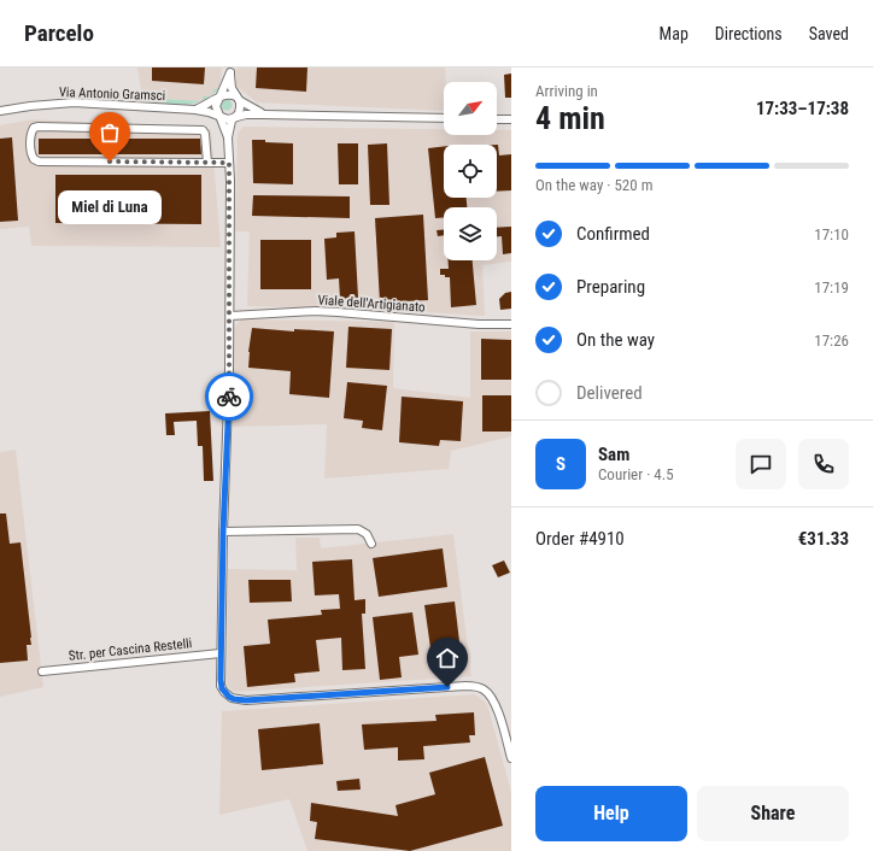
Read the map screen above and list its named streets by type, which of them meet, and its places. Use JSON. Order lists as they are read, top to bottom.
{
  "streets": {
    "street": ["Via Antonio Gramsci", "Viale dell'Artigianato", "Str. per Cascina Restelli"]
  },
  "places": ["Miel di Luna"],
  "north": "top right",
  "page": {
    "header": "Parcelo",
    "nav": ["Map", "Directions", "Saved"],
    "heading": ["4 min", "Arriving in", "17:33–17:38"],
    "panel": [
      "Sam",
      "Courier · 4.5",
      "Order #4910",
      "€31.33"
    ],
    "bar": "On the way · 520 m",
    "bubble": "Miel di Luna",
    "list": [
      ["Confirmed", "17:10"],
      ["Preparing", "17:19"],
      ["On the way", "17:26"],
      "Delivered"
    ],
    "round": "S",
    "buttons": ["Help", "Share"]
  }
}
